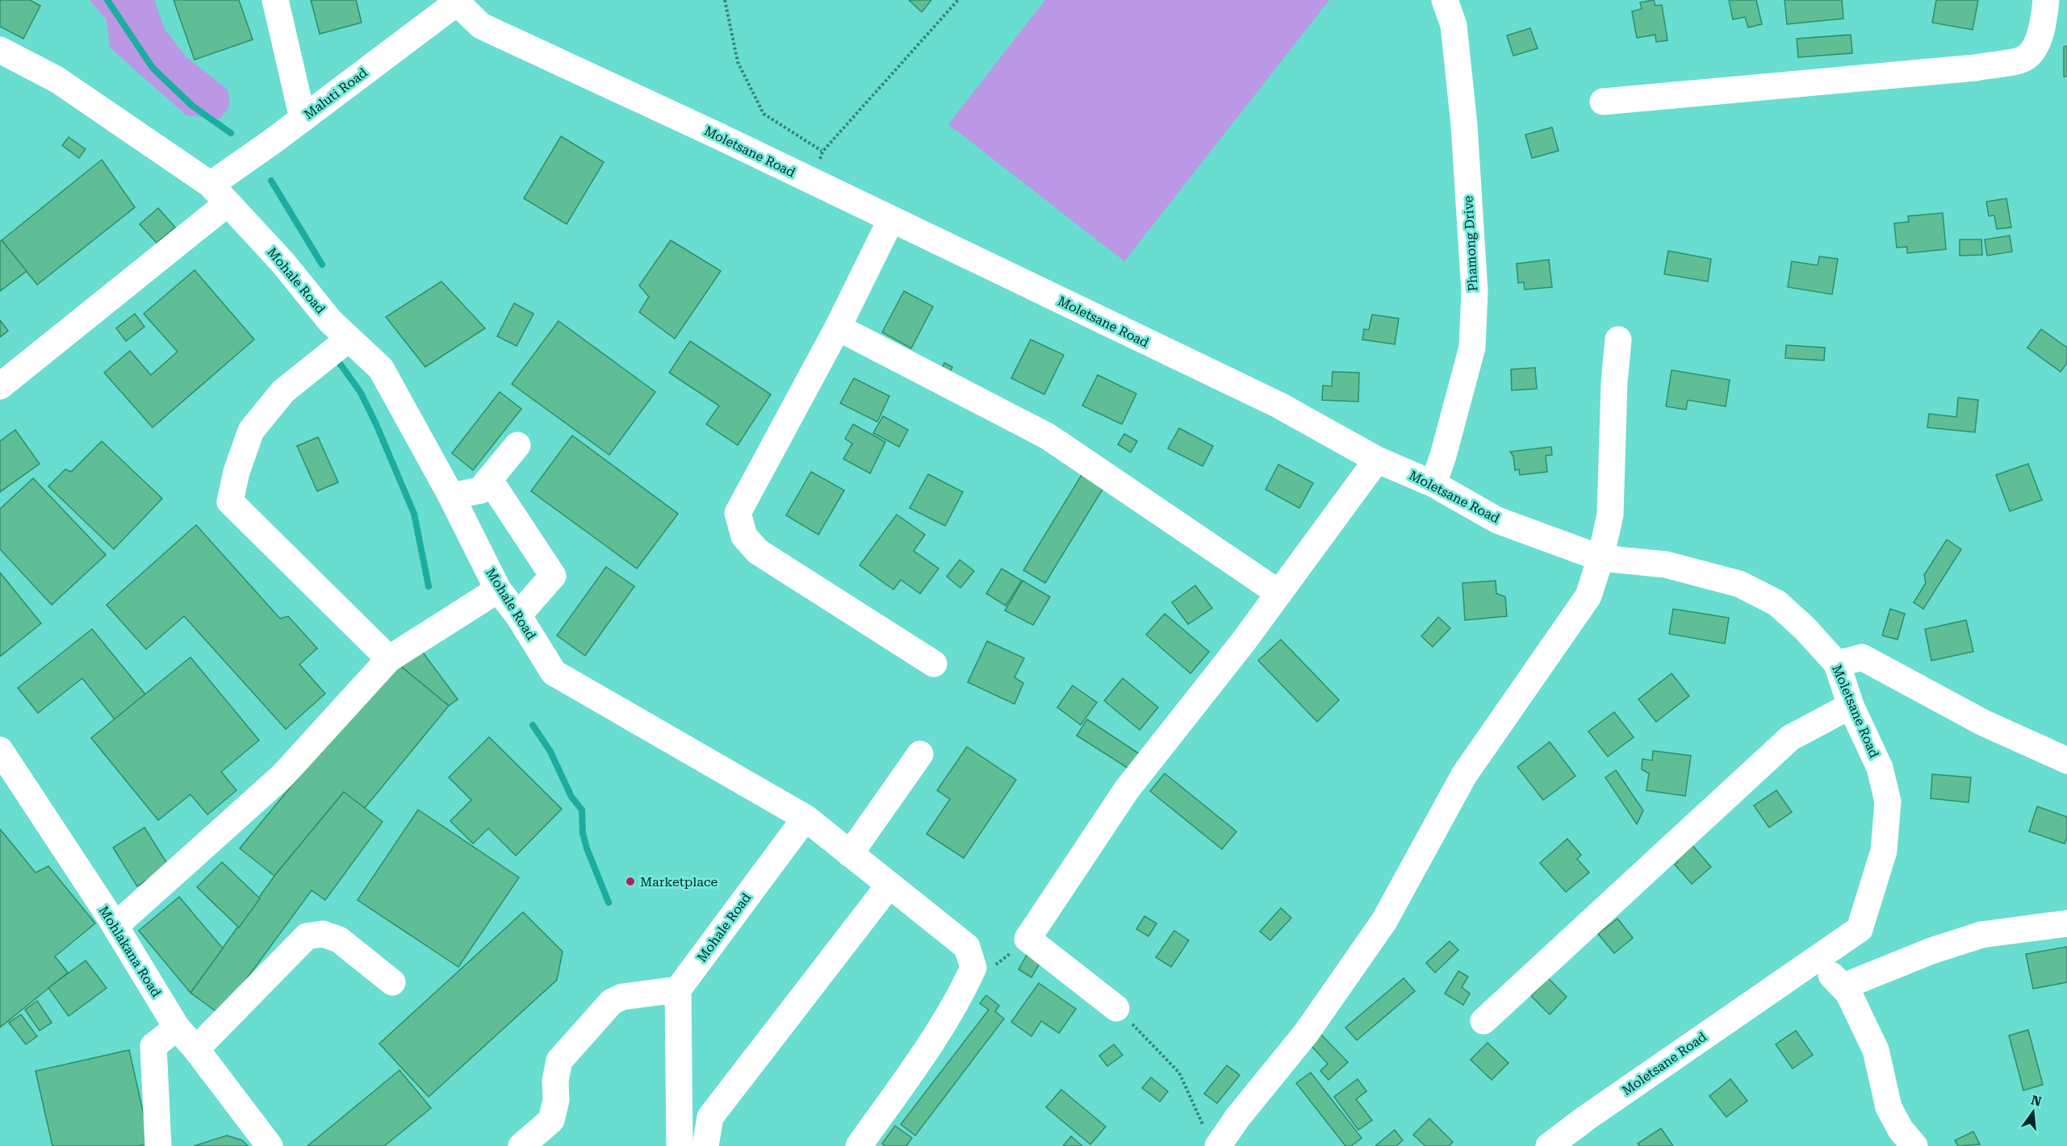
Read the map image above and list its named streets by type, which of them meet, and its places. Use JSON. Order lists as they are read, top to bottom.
{
  "streets": {
    "street": [
      "Maluti Road",
      "Moletsane Road",
      "Phamong Drive",
      "Mohale Road",
      "Mohlakana Road"
    ]
  },
  "crossings": [
    ["Maluti Road", "Moletsane Road"],
    ["Maluti Road", "Mohale Road"],
    ["Moletsane Road", "Phamong Drive"]
  ],
  "places": ["Marketplace"],
  "north": "top"
}
